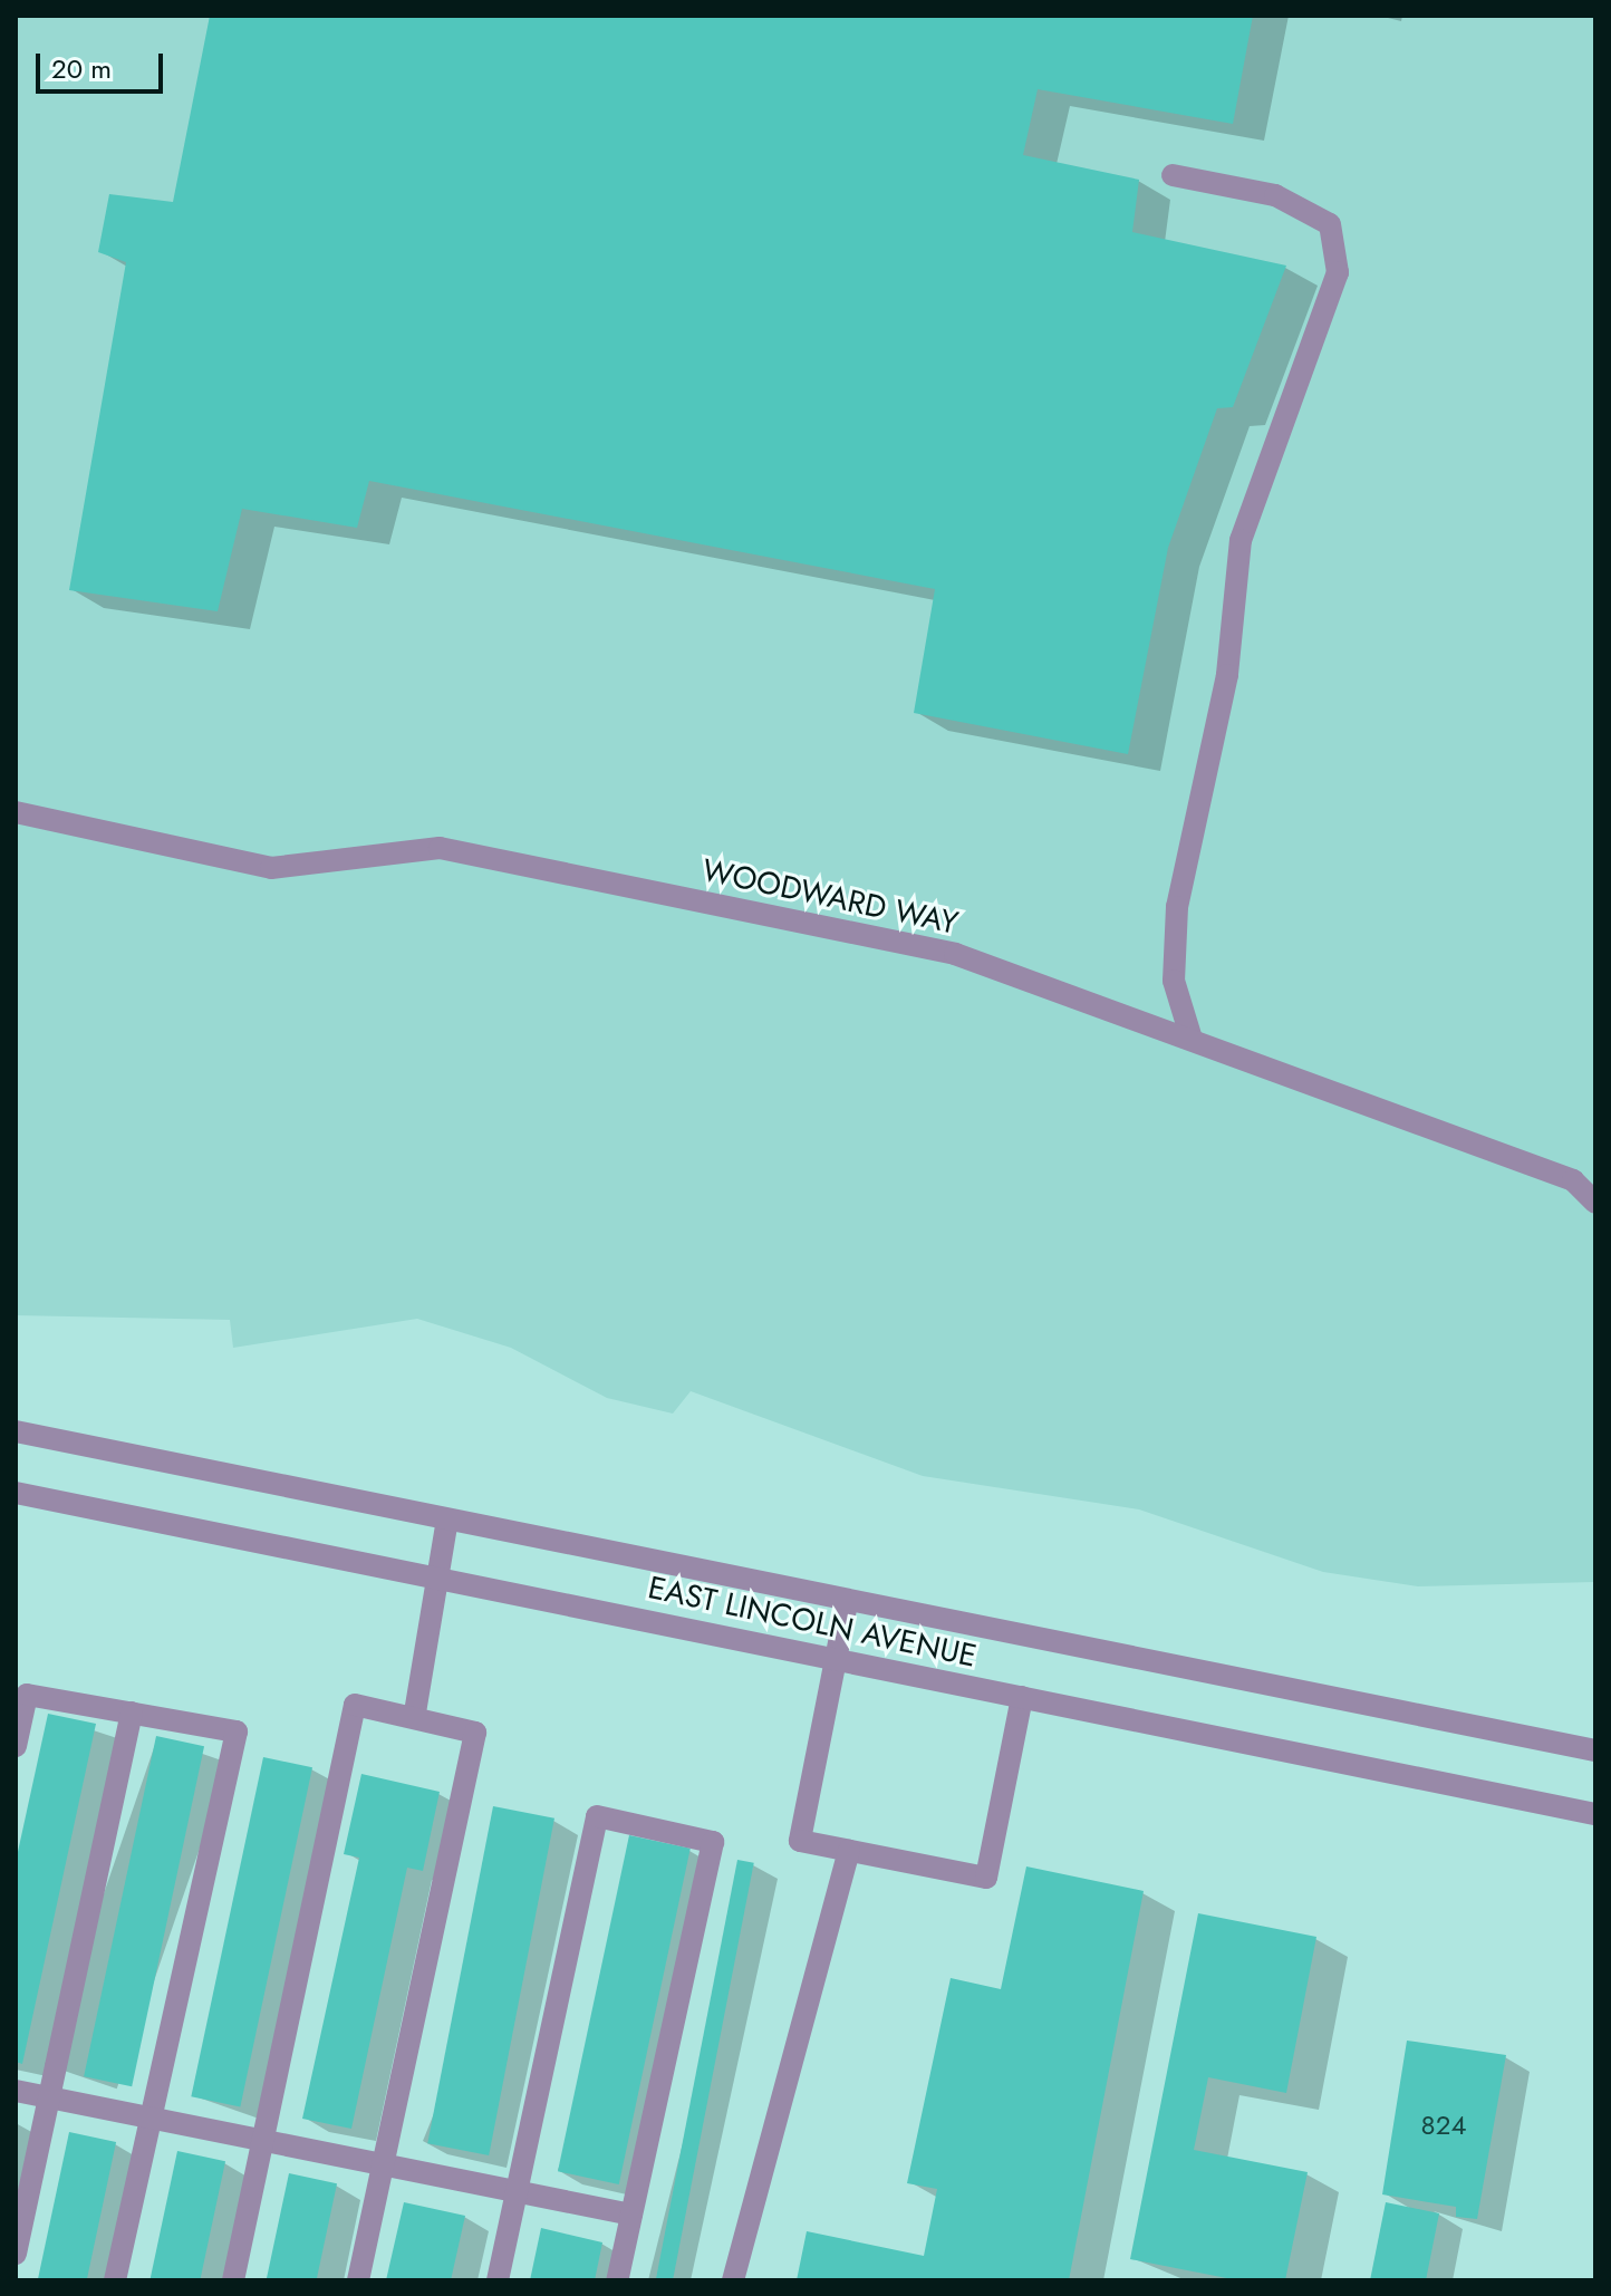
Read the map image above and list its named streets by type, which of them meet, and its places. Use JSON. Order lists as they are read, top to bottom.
{
  "streets": {
    "street": ["WOODWARD WAY", "EAST LINCOLN AVENUE"]
  },
  "house_numbers": ["824"],
  "scale_bar": "20 m"
}
